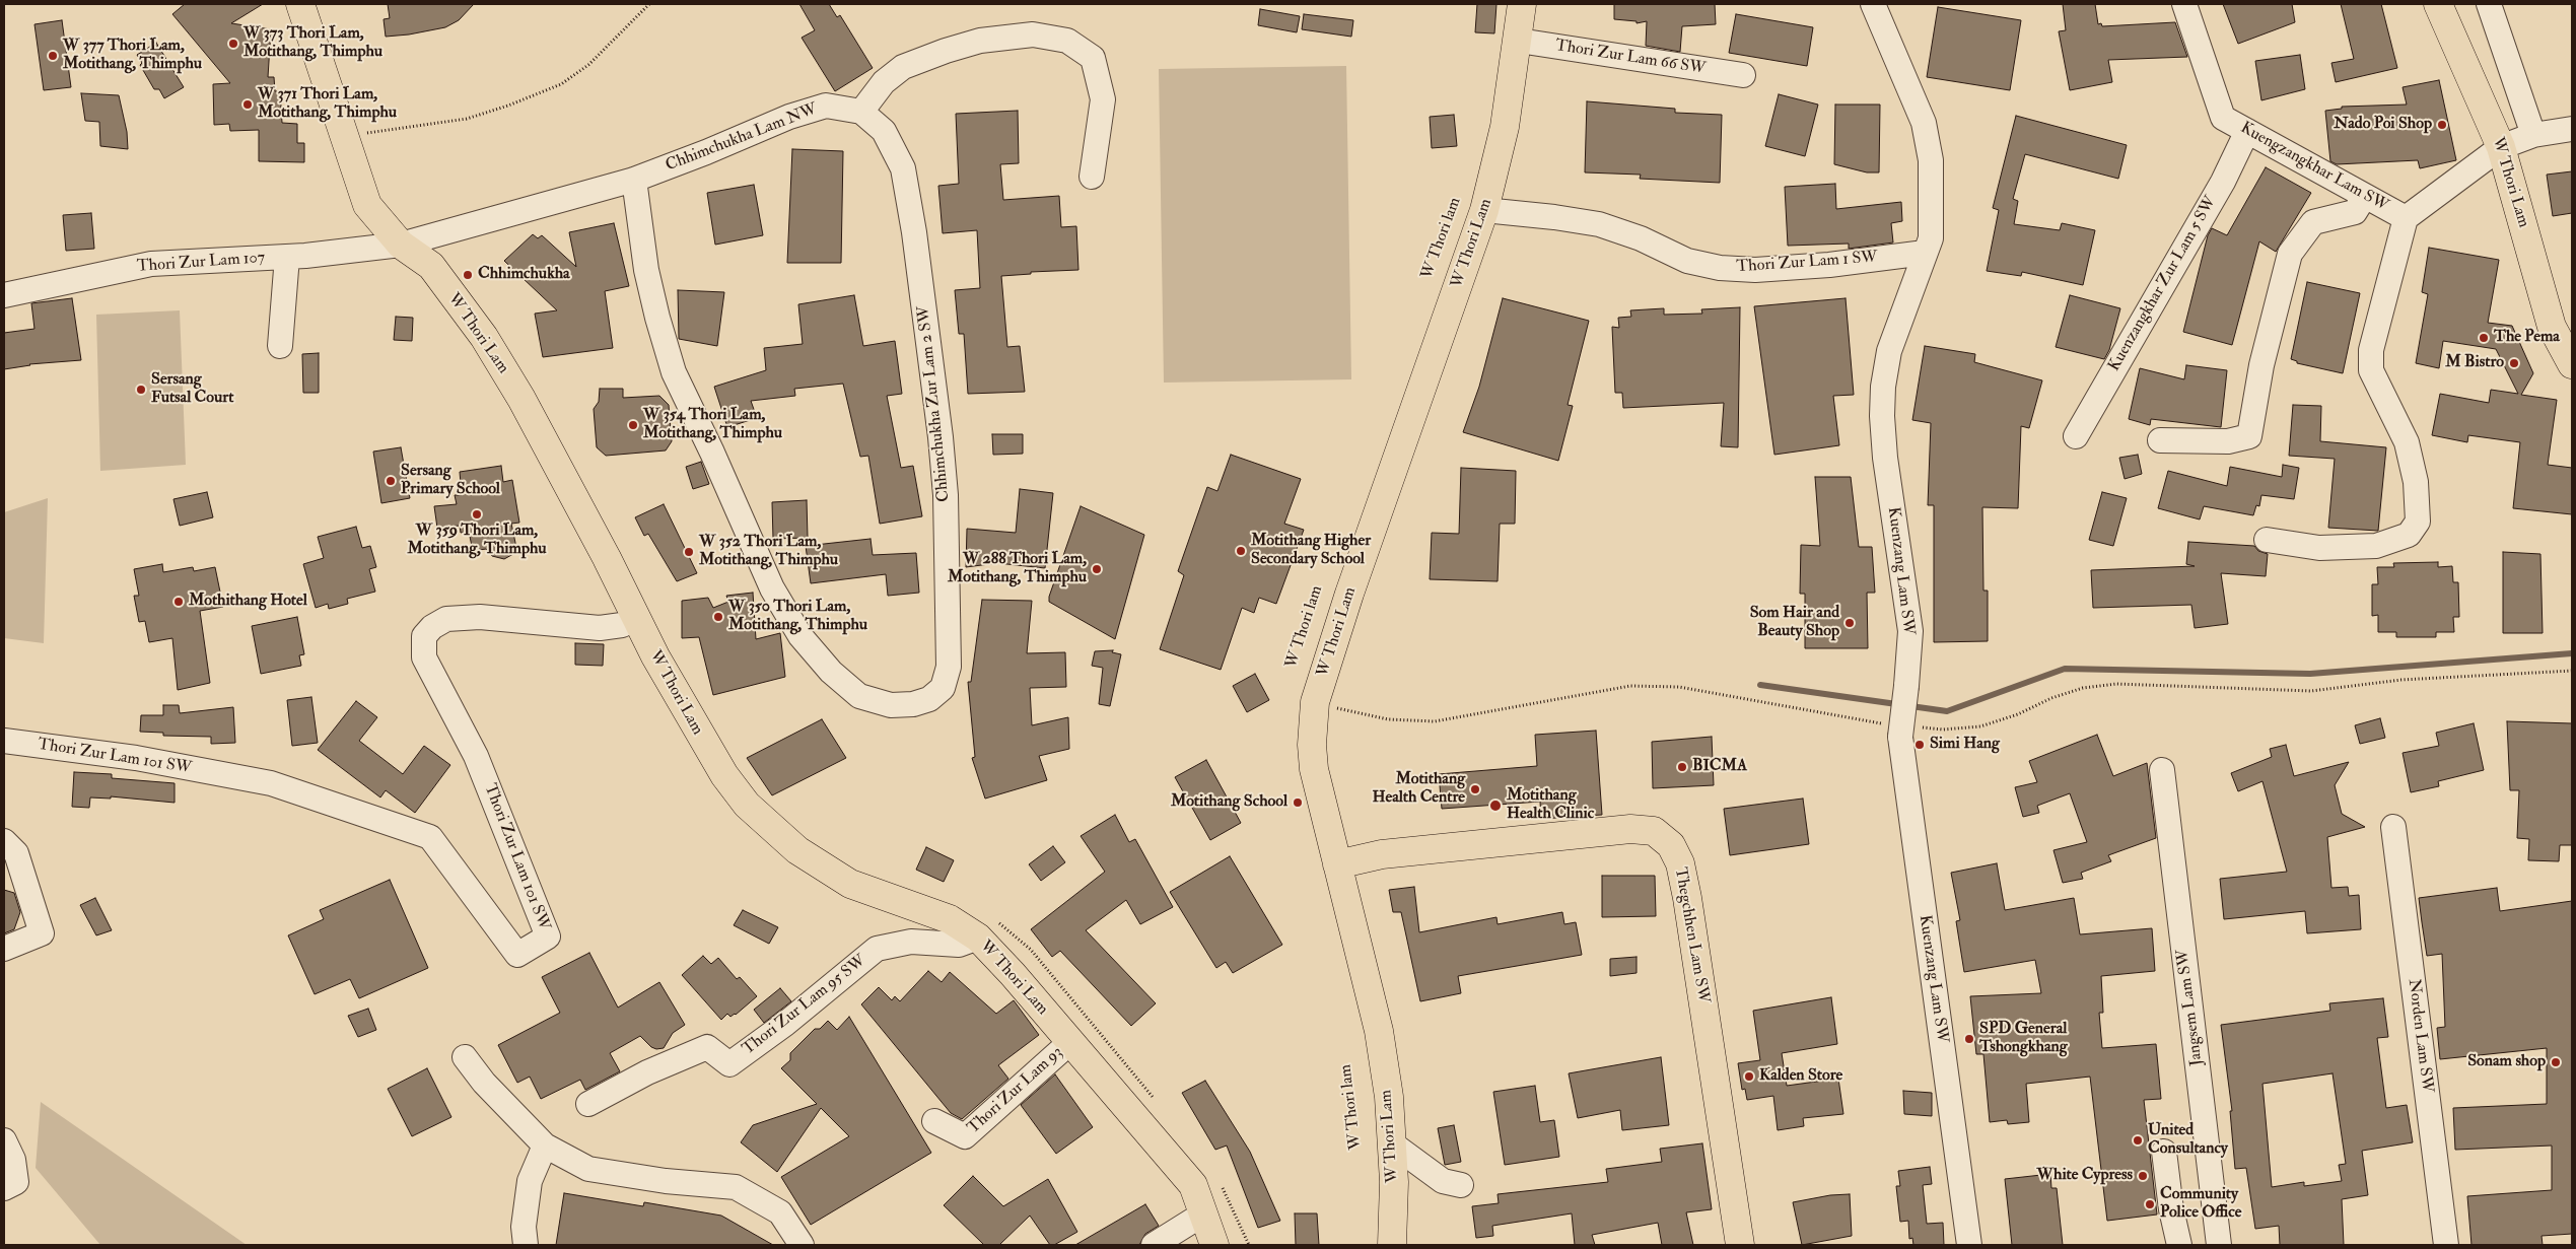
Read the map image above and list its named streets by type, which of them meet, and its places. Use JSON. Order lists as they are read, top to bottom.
{
  "streets": {
    "main road": ["W Thori Lam", "Thegchhen Lam SW"],
    "street": [
      "Thori Zur Lam 66 SW",
      "Chhimchukha Lam NW",
      "Kuengzangkhar Lam SW",
      "Thori Zur Lam 107",
      "Thori Zur Lam 1 SW",
      "Kuenzangkhar Zur Lam 5 SW",
      "Chhimchukha Zur Lam 2 SW",
      "Kuenzang Lam SW",
      "Thori Zur Lam 101 SW",
      "Thori Zur Lam 95 SW",
      "Jangsem Lam SW",
      "Norden Lam SW",
      "Thori Zur Lam 93"
    ]
  },
  "crossings": [
    ["Thori Zur Lam 66 SW", "W Thori Lam"],
    ["Chhimchukha Lam NW", "W Thori Lam"],
    ["Chhimchukha Lam NW", "Thori Zur Lam 107"],
    ["Chhimchukha Lam NW", "Chhimchukha Zur Lam 2 SW"],
    ["Kuengzangkhar Lam SW", "W Thori Lam"],
    ["Kuengzangkhar Lam SW", "Kuenzangkhar Zur Lam 5 SW"],
    ["W Thori Lam", "Thori Zur Lam 107"],
    ["W Thori Lam", "Thori Zur Lam 1 SW"],
    ["W Thori Lam", "Thori Zur Lam 101 SW"],
    ["W Thori Lam", "Thegchhen Lam SW"],
    ["W Thori Lam", "Thori Zur Lam 95 SW"],
    ["W Thori Lam", "Thori Zur Lam 93"],
    ["Thori Zur Lam 1 SW", "Kuenzang Lam SW"]
  ],
  "places": [
    "W 373 Thori Lam, Motithang, Thimphu",
    "W 377 Thori Lam, Motithang, Thimphu",
    "W 371 Thori Lam, Motithang, Thimphu",
    "Nado Poi Shop",
    "Chhimchukha",
    "The Pema",
    "M Bistro",
    "Sersang Futsal Court",
    "W 354 Thori Lam, Motithang, Thimphu",
    "Sersang Primary School",
    "W 359 Thori Lam, Motithang, Thimphu",
    "Motithang Higher Secondary School",
    "W 352 Thori Lam, Motithang, Thimphu",
    "W 288 Thori Lam, Motithang, Thimphu",
    "Mothithang Hotel",
    "W 350 Thori Lam, Motithang, Thimphu",
    "Som Hair and Beauty Shop",
    "Simi Hang",
    "BICMA",
    "Motithang Health Centre",
    "Motithang School",
    "Motithang Health Clinic",
    "SPD General Tshongkhang",
    "Sonam shop",
    "Kalden Store",
    "United Consultancy",
    "White Cypress",
    "Community Police Office"
  ]
}
